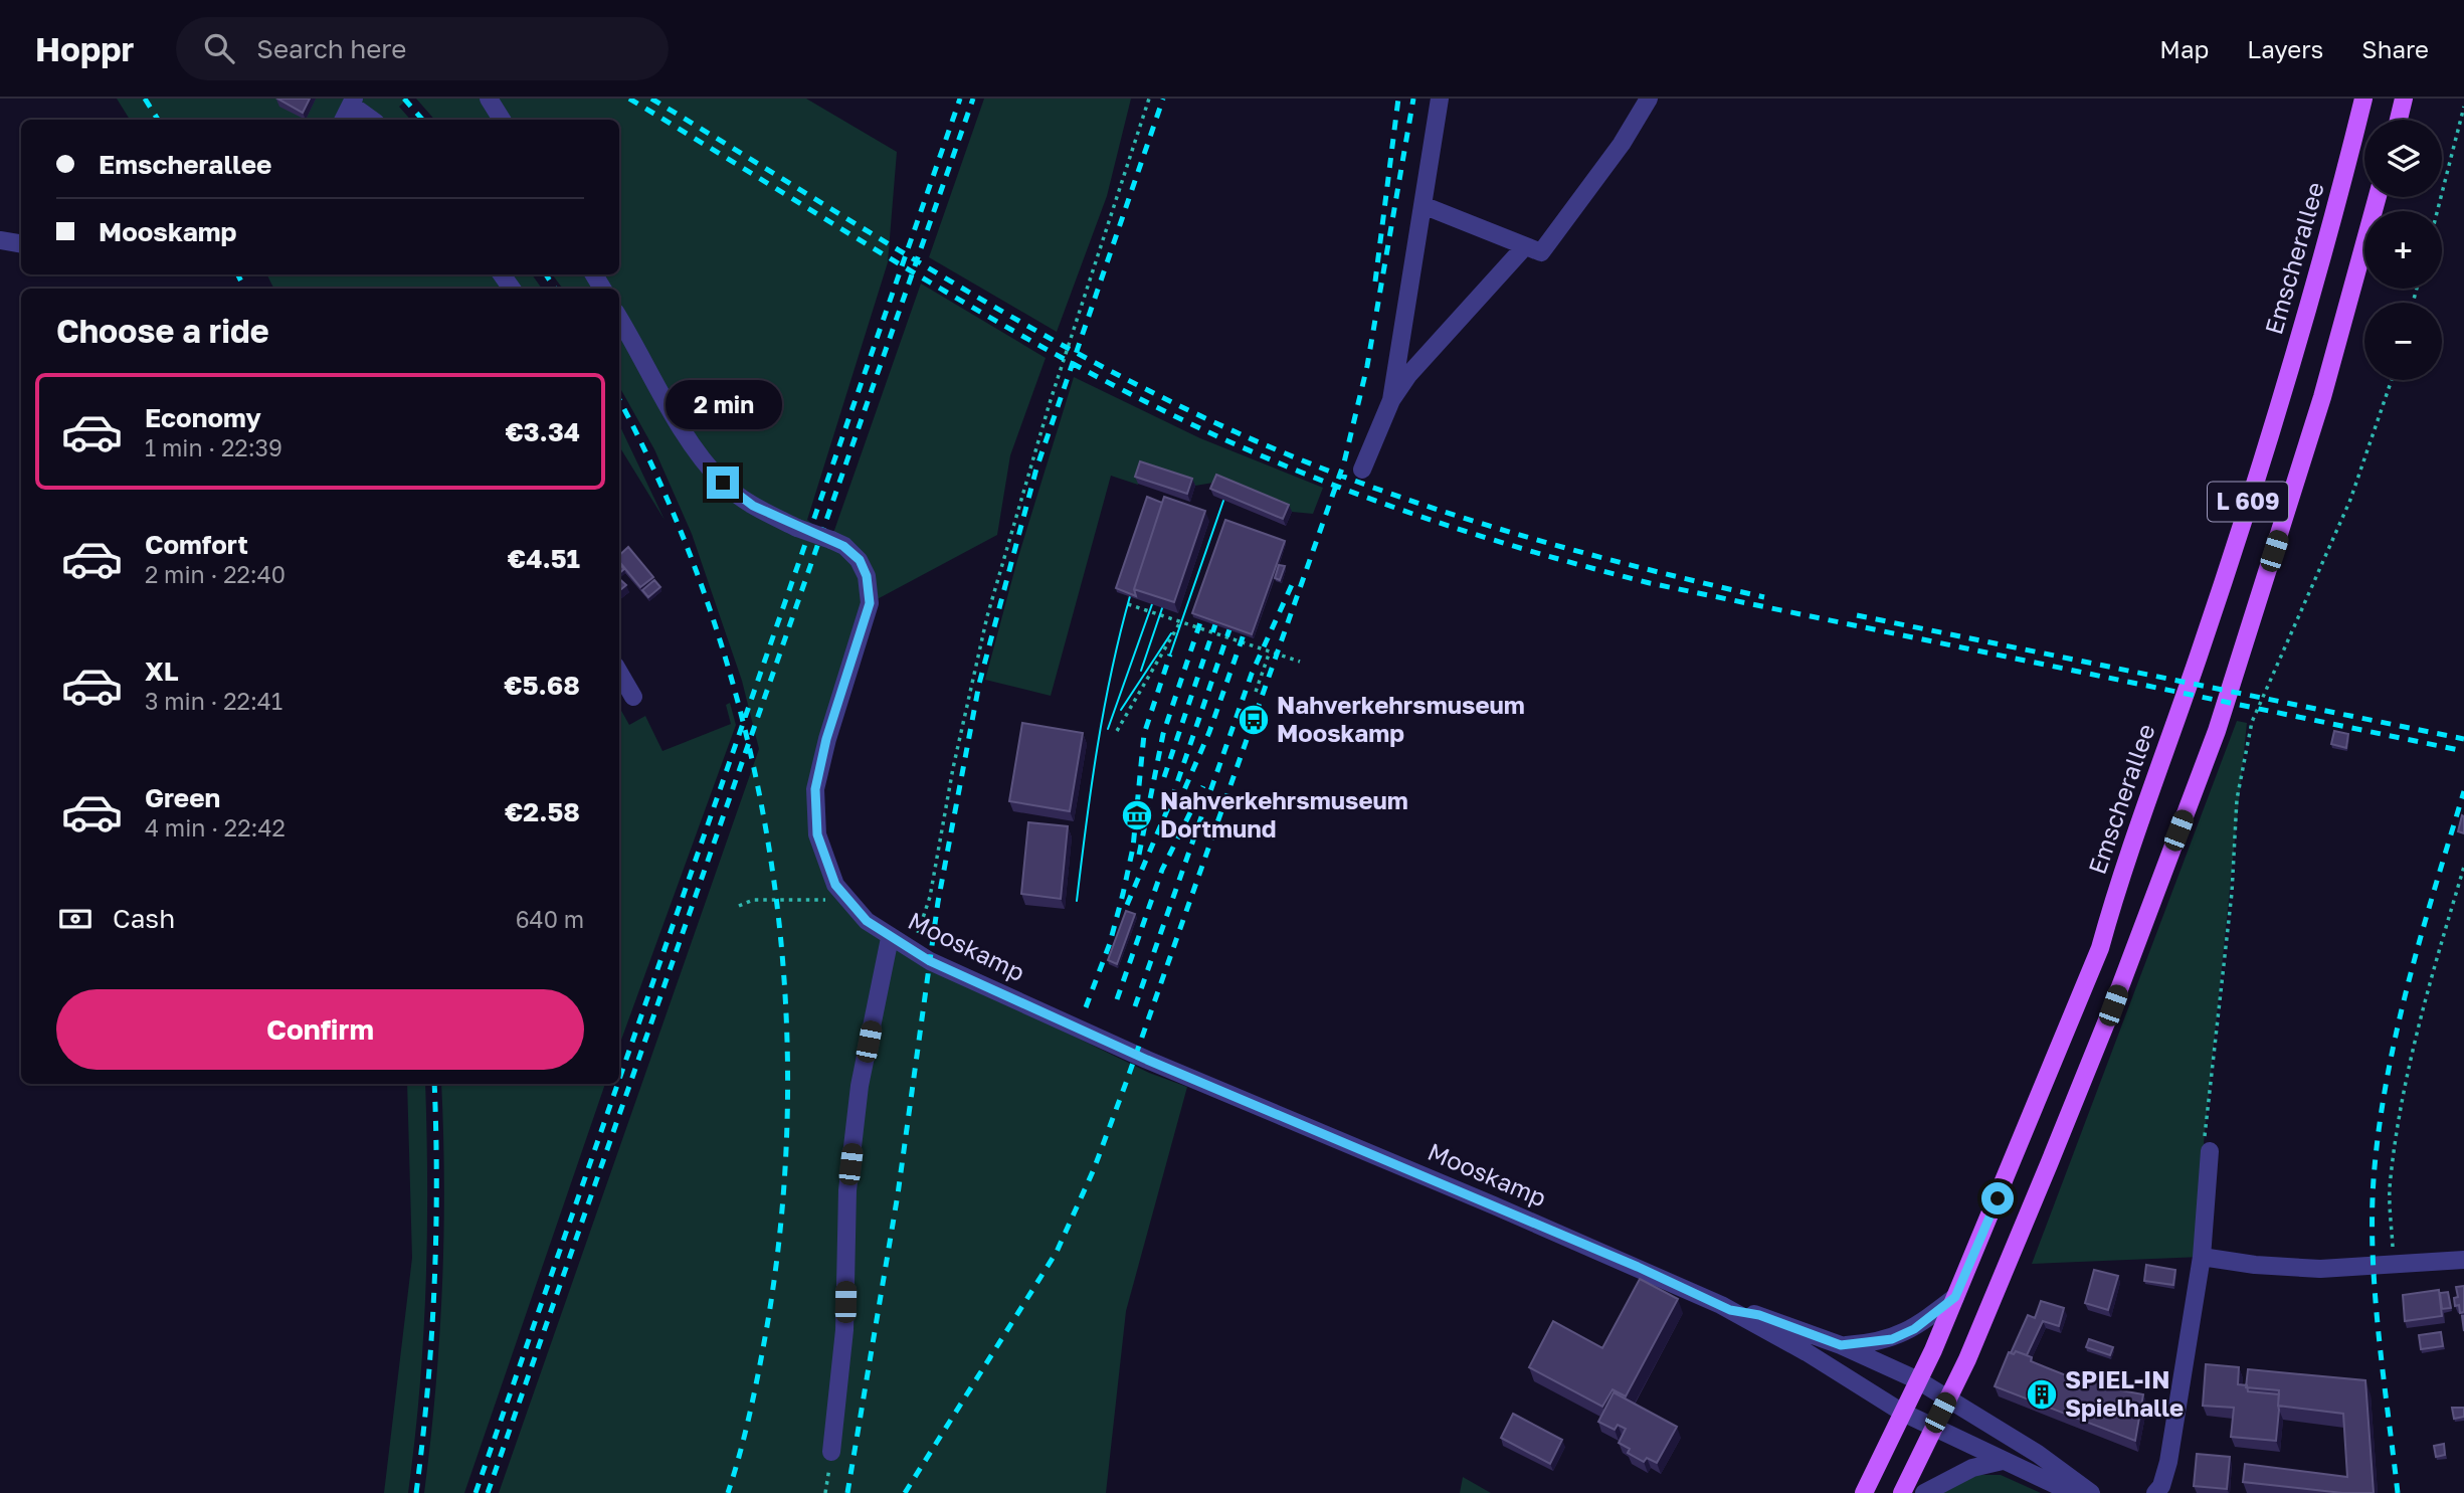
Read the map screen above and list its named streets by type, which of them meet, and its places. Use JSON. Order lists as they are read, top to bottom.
{
  "streets": {
    "main road": ["Emscherallee", "L 609"],
    "street": ["Mooskamp"]
  },
  "crossings": [
    ["Emscherallee", "Mooskamp"],
    ["L 609", "Mooskamp"]
  ],
  "places": {
    "bus stop": ["Nahverkehrsmuseum Mooskamp"],
    "museum": ["Nahverkehrsmuseum Dortmund"],
    "building": ["SPIEL-IN Spielhalle"]
  },
  "page": {
    "header": "Hoppr",
    "search": "Search here",
    "nav": ["Map", "Layers", "Share"],
    "map_buttons": ["+", "−"],
    "banner": ["Emscherallee", "Mooskamp"],
    "heading": "Choose a ride",
    "list": [
      {
        "name": "Economy",
        "note": "1 min · 22:39",
        "value": "€3.34"
      },
      {
        "name": "Comfort",
        "note": "2 min · 22:40",
        "value": "€4.51"
      },
      {
        "name": "XL",
        "note": "3 min · 22:41",
        "value": "€5.68"
      },
      {
        "name": "Green",
        "note": "4 min · 22:42",
        "value": "€2.58"
      }
    ],
    "bubble": "2 min",
    "pay": ["Cash", "640 m"],
    "buttons": "Confirm"
  }
}
